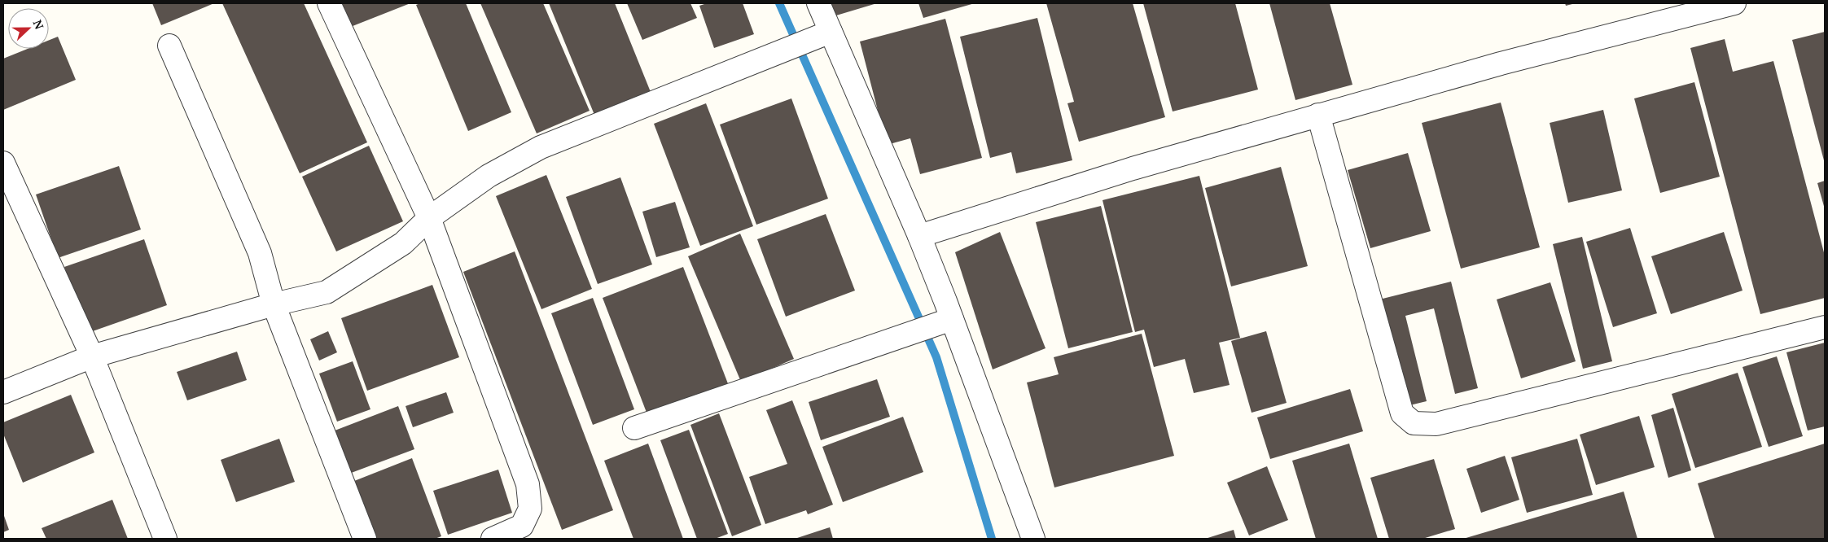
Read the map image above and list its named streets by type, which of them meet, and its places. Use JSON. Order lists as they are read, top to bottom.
{
  "north": "right"
}
